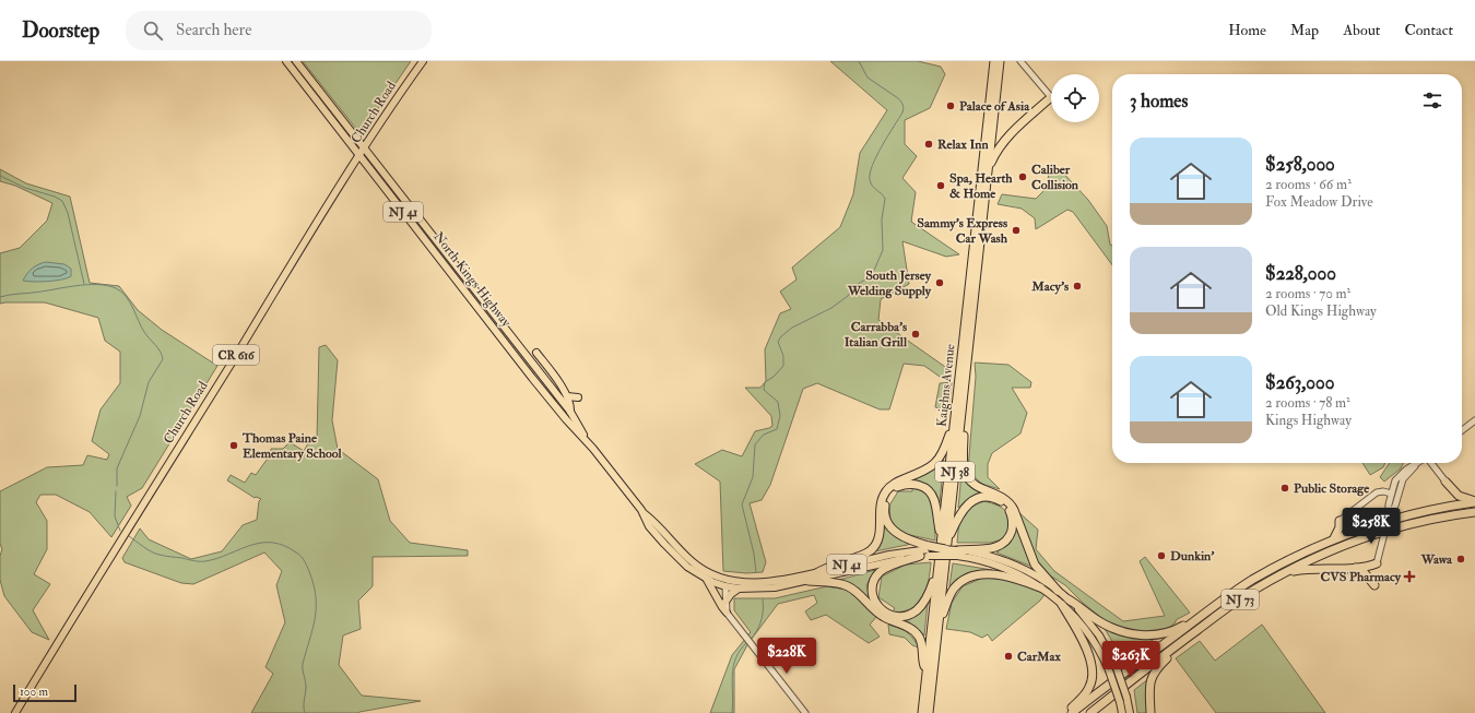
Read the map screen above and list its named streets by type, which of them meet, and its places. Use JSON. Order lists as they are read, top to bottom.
{
  "streets": {
    "highway": ["Kaighns Avenue", "NJ 38", "NJ 73"],
    "main road": [
      "Church Road",
      "NJ 41",
      "North Kings Highway",
      "CR 616"
    ]
  },
  "crossings": [
    ["Church Road", "North Kings Highway"],
    ["NJ 41", "North Kings Highway"],
    ["NJ 41", "Kaighns Avenue"]
  ],
  "places": {
    "other": [
      "Palace of Asia",
      "Relax Inn",
      "Caliber Collision",
      "Spa, Hearth & Home",
      "Sammy's Express Car Wash",
      "South Jersey Welding Supply",
      "Macy's",
      "Carrabba's Italian Grill",
      "Thomas Paine Elementary School",
      "Public Storage",
      "Dunkin'",
      "Wawa",
      "CarMax"
    ],
    "health": ["CVS Pharmacy"]
  },
  "scale_bar": "100 m",
  "page": {
    "header": "Doorstep",
    "search": "Search here",
    "nav": [
      "Home",
      "Map",
      "About",
      "Contact"
    ],
    "heading": "3 homes",
    "list": [
      {
        "name": "$258,000",
        "note": "2 rooms · 66 m² · Fox Meadow Drive"
      },
      {
        "name": "$228,000",
        "note": "2 rooms · 70 m² · Old Kings Highway"
      },
      {
        "name": "$263,000",
        "note": "2 rooms · 78 m² · Kings Highway"
      }
    ],
    "price": ["$258K", "$228K", "$263K"],
    "scale": "100 m"
  }
}
